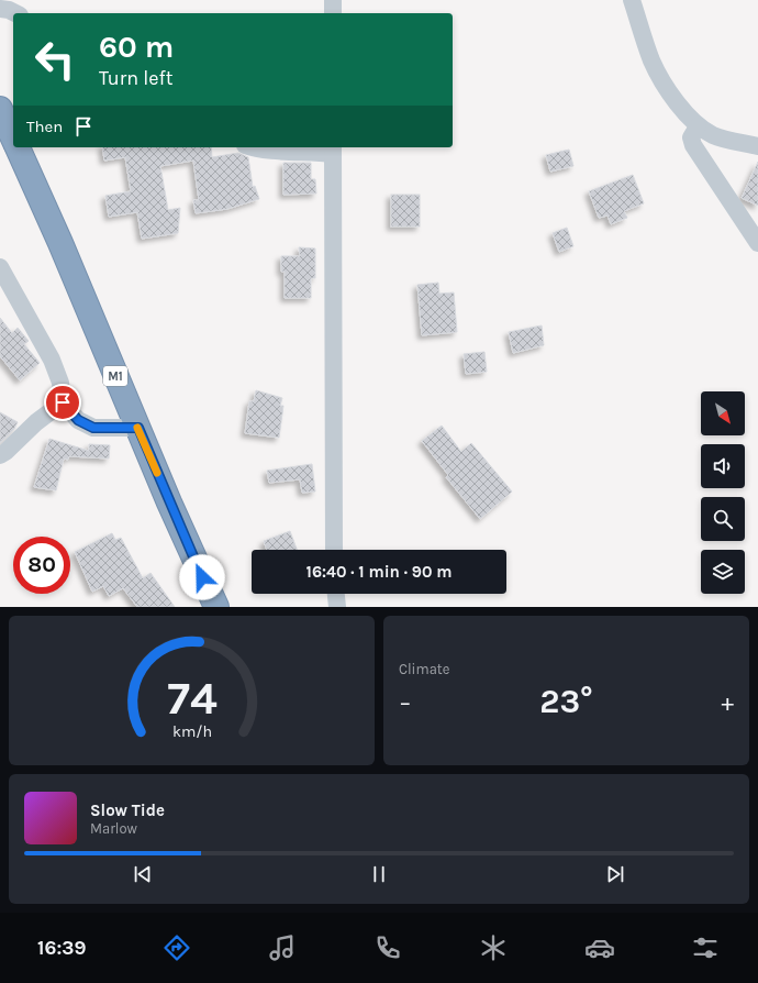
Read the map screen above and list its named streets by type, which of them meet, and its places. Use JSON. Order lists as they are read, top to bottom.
{
  "streets": {
    "highway": ["M1"]
  },
  "north": "bottom right",
  "page": {
    "turn": ["60 m", "Turn left"],
    "then": "Then",
    "limit": "80",
    "trip": "16:40 · 1 min · 90 m",
    "tile": "Climate",
    "heat": ["−", "23°", "+"],
    "song": ["Slow Tide", "Marlow"],
    "tabs": "16:39",
    "gauge": ["74", "km/h"]
  }
}
